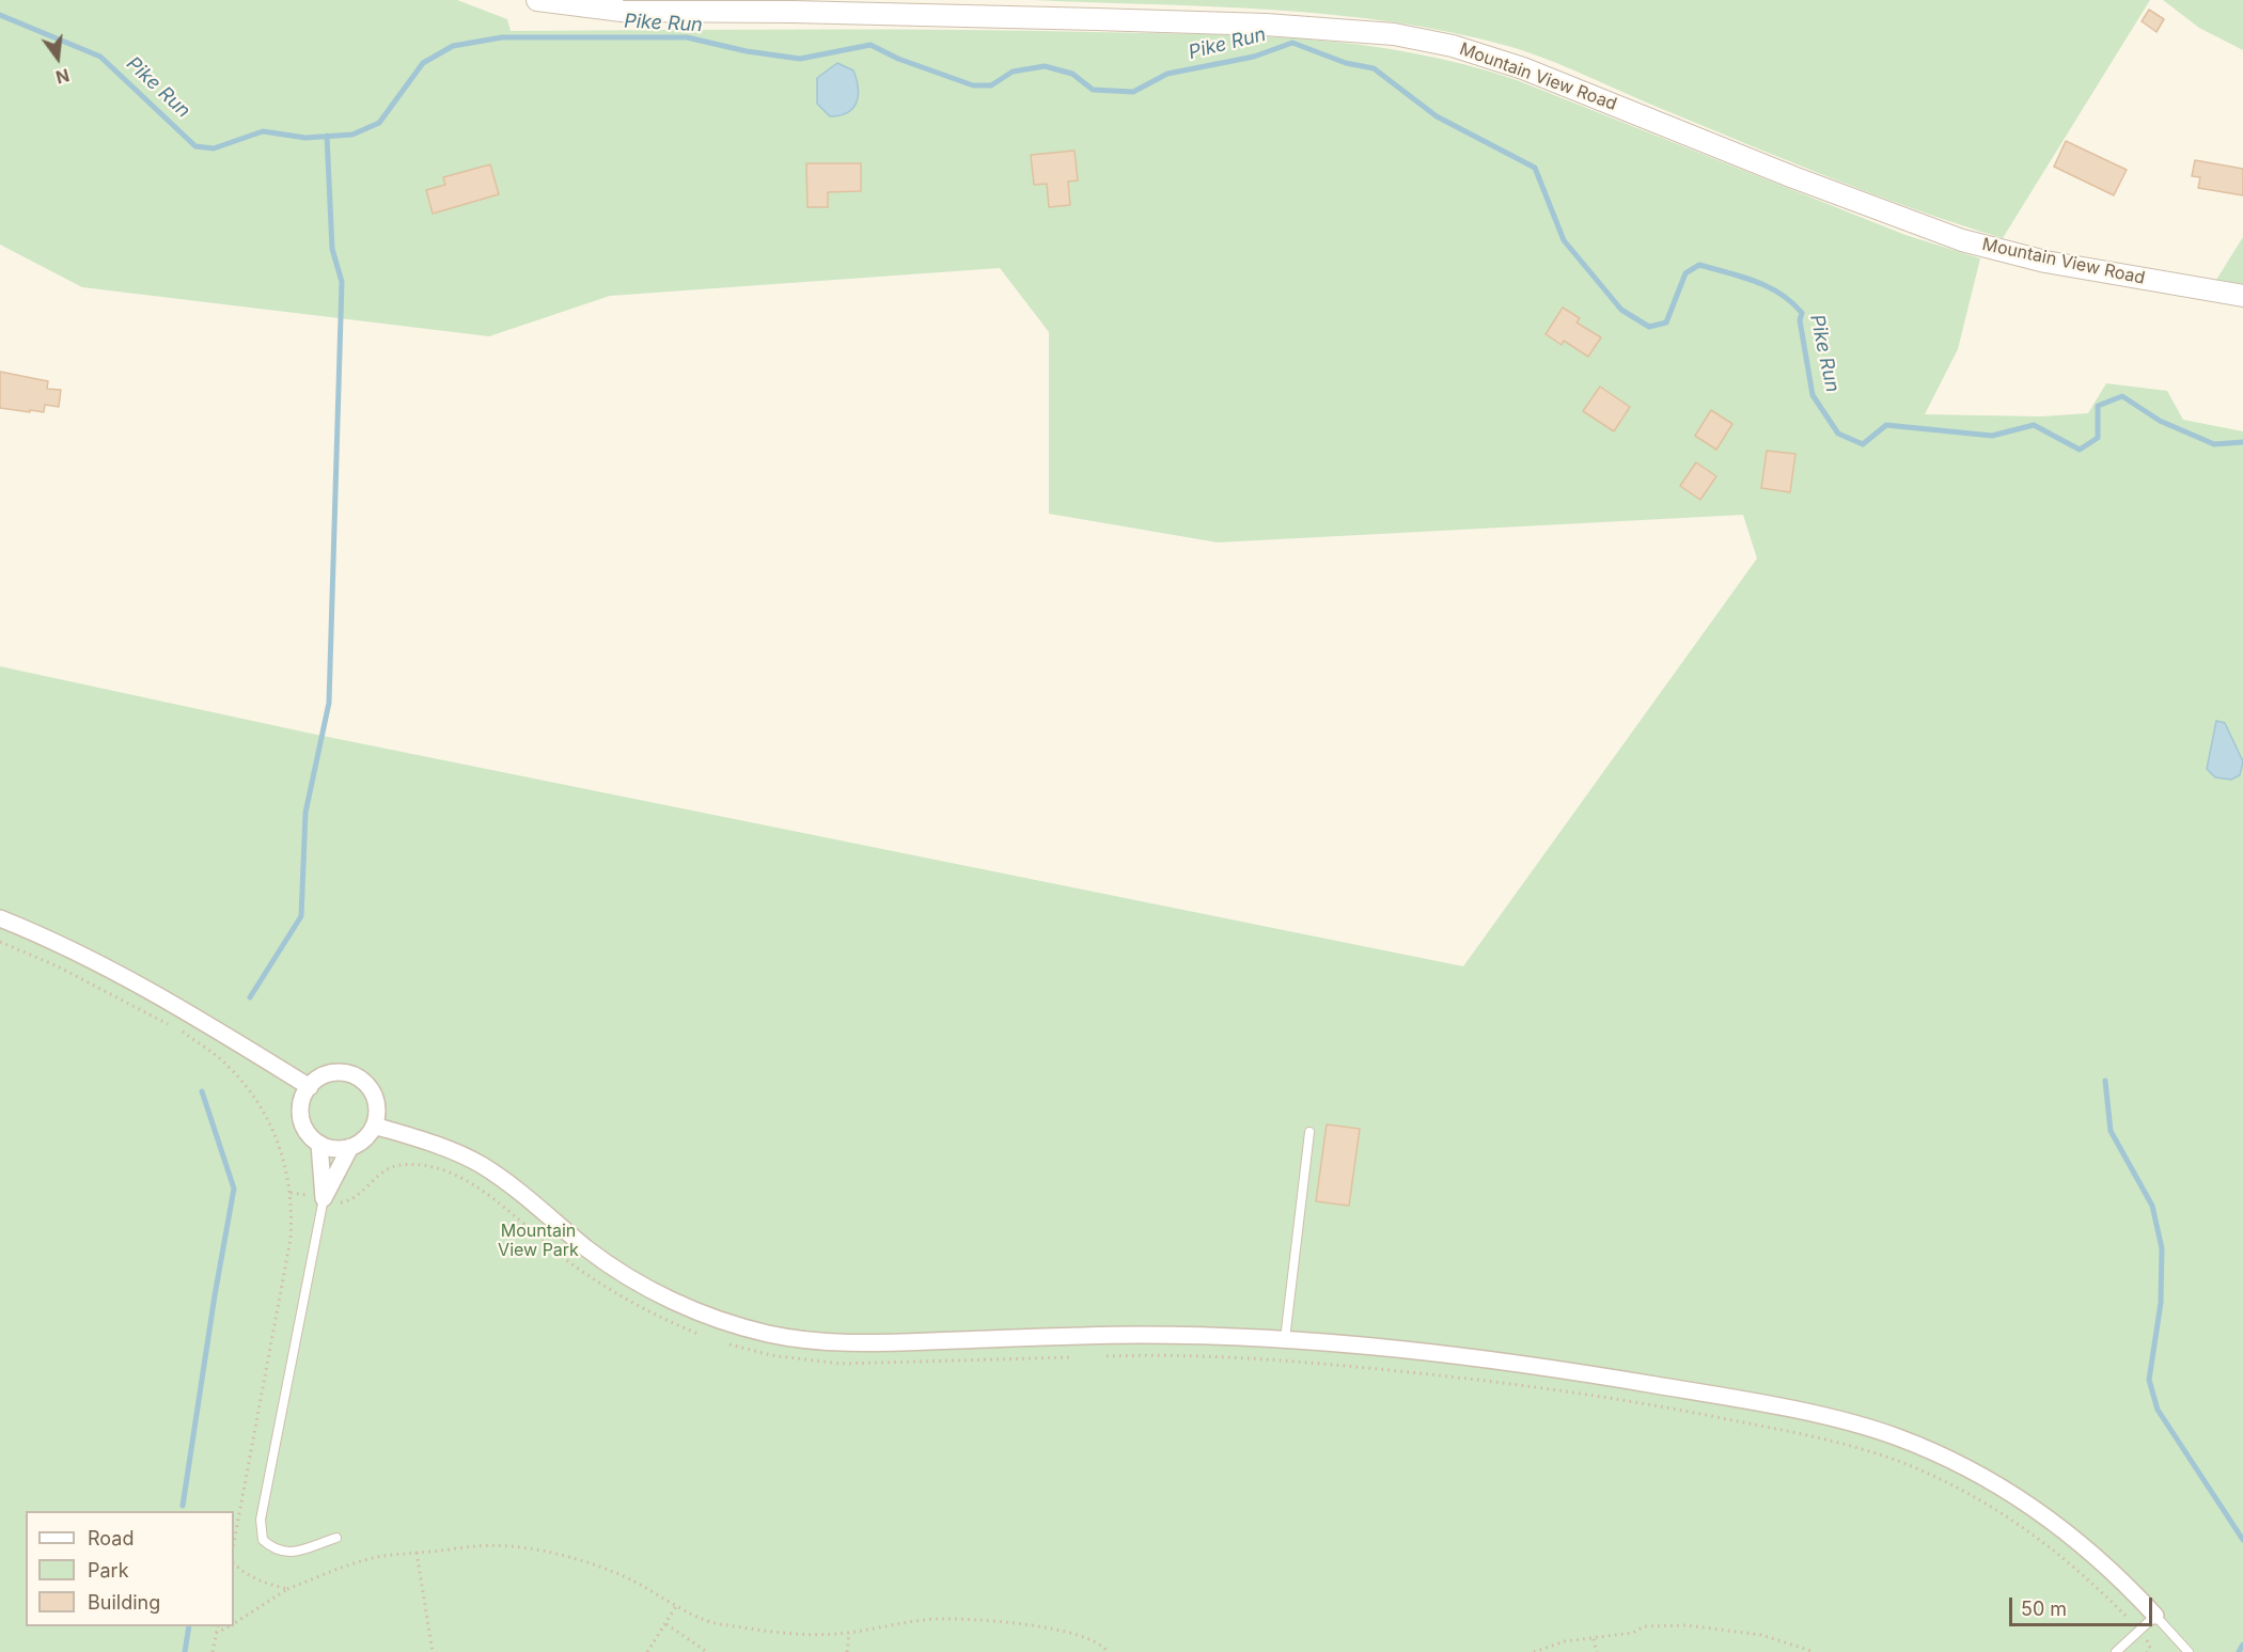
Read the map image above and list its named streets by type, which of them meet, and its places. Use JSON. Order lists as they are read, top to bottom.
{
  "streets": {
    "street": ["Mountain View Road"]
  },
  "water": ["Pike Run"],
  "parks": ["Mountain View Park"],
  "legend": ["Road", "Park", "Building"],
  "scale_bar": "50 m",
  "north": "bottom"
}
